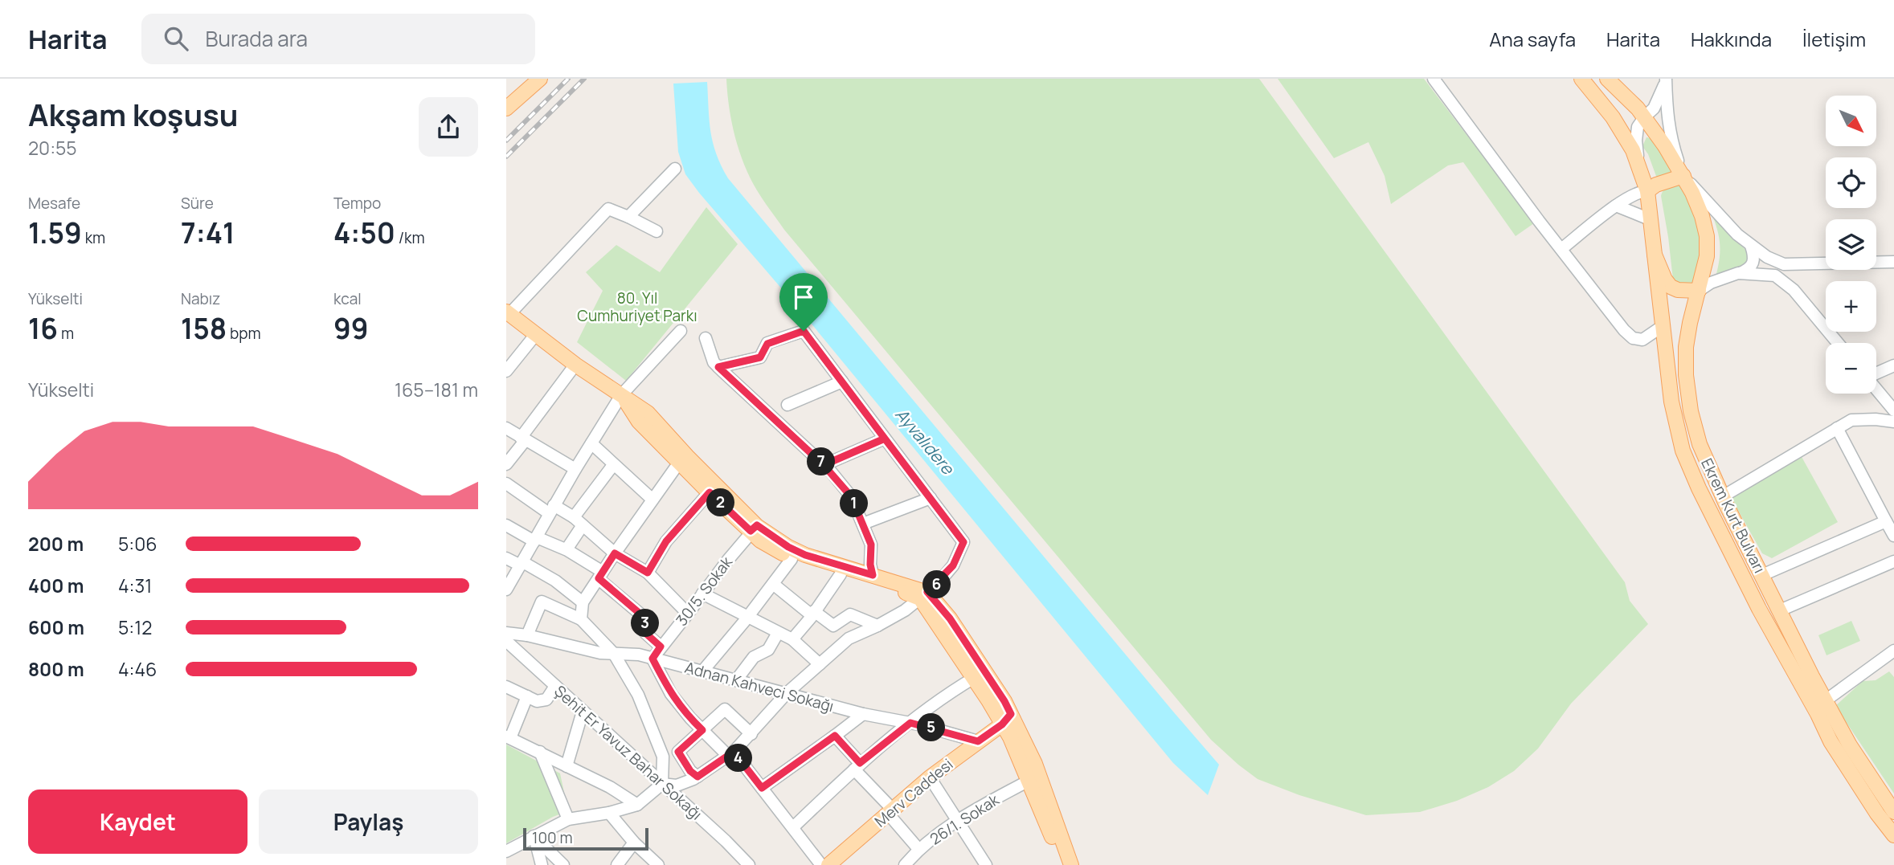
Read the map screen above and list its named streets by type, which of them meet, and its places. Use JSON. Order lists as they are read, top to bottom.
{
  "streets": {
    "main road": ["Ekrem Kurt Bulvarı", "Merv Caddesi"],
    "street": [
      "30/5. Sokak",
      "Adnan Kahveci Sokağı",
      "Şehit Er Yavuz Bahar Sokağı",
      "26/1. Sokak"
    ]
  },
  "crossings": [
    ["30/5. Sokak", "Adnan Kahveci Sokağı"],
    ["Adnan Kahveci Sokağı", "Merv Caddesi"]
  ],
  "water": ["Ayvalıdere"],
  "parks": ["80. Yıl Cumhuriyet Parkı"],
  "scale_bar": "100 m",
  "north": "bottom right",
  "page": {
    "header": "Harita",
    "search": "Burada ara",
    "nav": [
      "Ana sayfa",
      "Harita",
      "Hakkında",
      "İletişim"
    ],
    "heading": ["Akşam koşusu", "20:55"],
    "map_buttons": ["+", "−"],
    "stats": [
      ["Mesafe", "1.59 km"],
      ["Süre", "7:41"],
      ["Tempo", "4:50 /km"],
      ["Yükselti", "16 m"],
      ["Nabız", "158 bpm"],
      ["kcal", "99"]
    ],
    "chart": ["Yükselti", "165–181 m"],
    "pins": [
      "7",
      "2",
      "1",
      "6",
      "3",
      "5",
      "4"
    ],
    "list": [
      {
        "name": "200 m",
        "note": "5:06"
      },
      {
        "name": "400 m",
        "note": "4:31"
      },
      {
        "name": "600 m",
        "note": "5:12"
      },
      {
        "name": "800 m",
        "note": "4:46"
      }
    ],
    "buttons": ["Kaydet", "Paylaş"],
    "scale": "100 m"
  }
}
